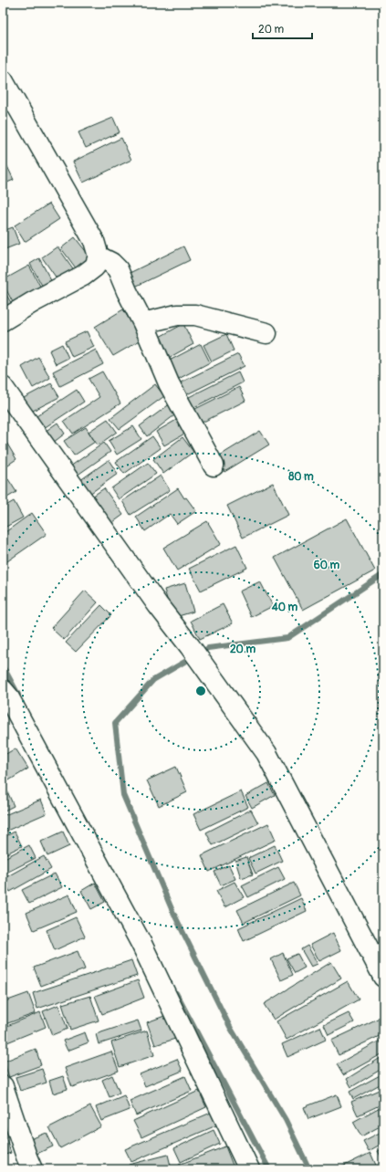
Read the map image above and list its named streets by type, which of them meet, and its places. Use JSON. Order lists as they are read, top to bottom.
{
  "scale_bar": "20 m",
  "rings": [
    "80 m",
    "60 m",
    "40 m",
    "20 m"
  ]
}
